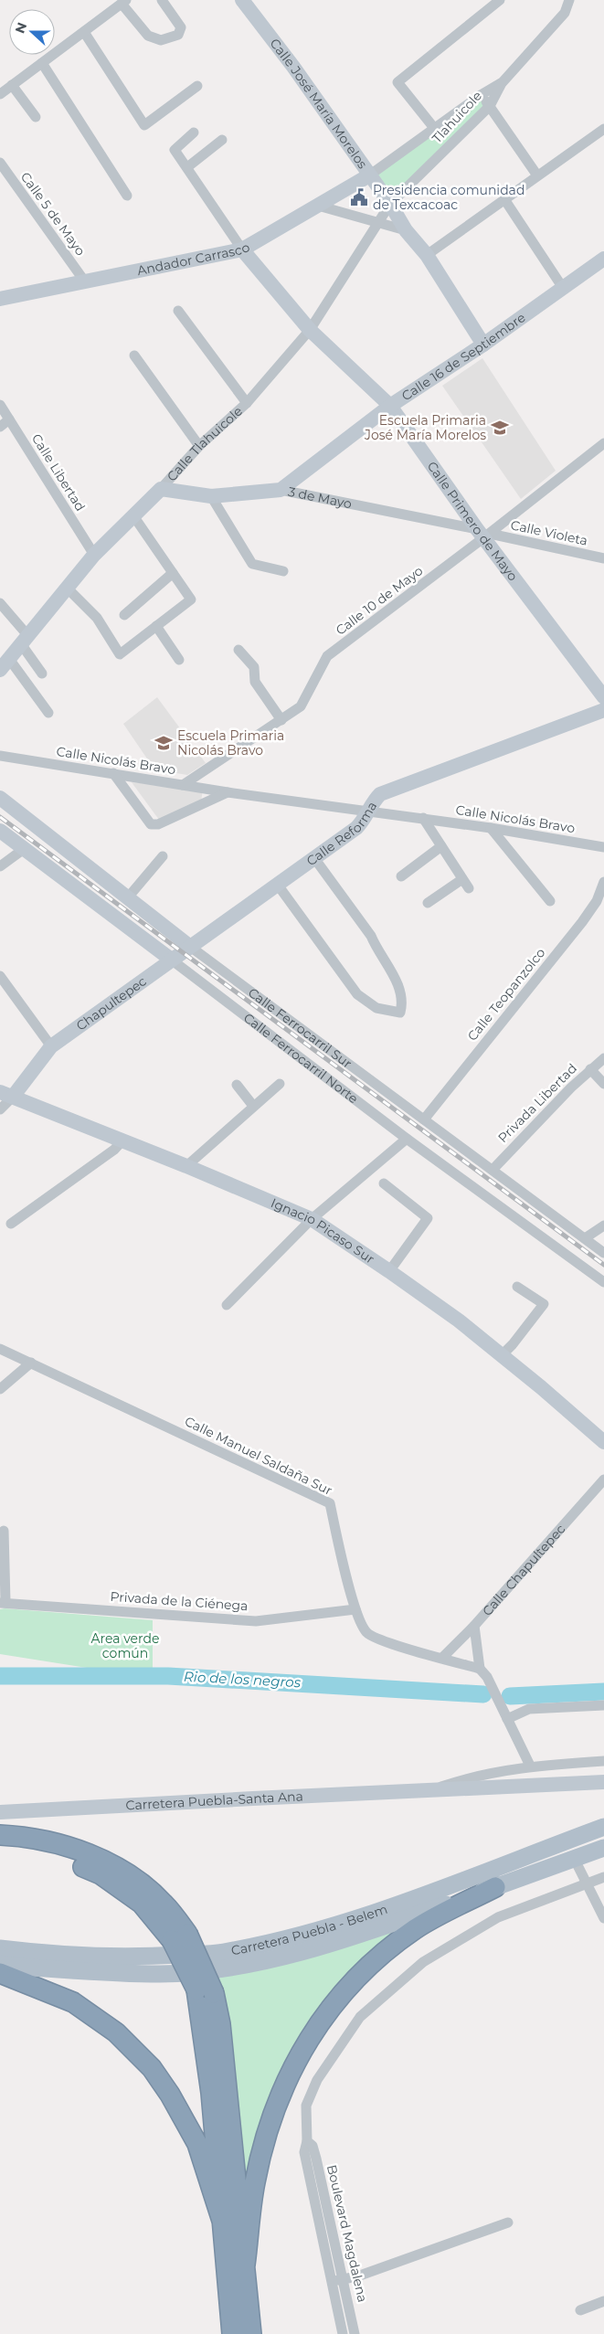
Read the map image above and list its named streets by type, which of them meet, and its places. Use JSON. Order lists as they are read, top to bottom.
{
  "streets": {
    "main road": [
      "Calle José María Morelos",
      "Andador Carrasco",
      "Calle 16 de Septiembre",
      "Calle Tlahuicole",
      "3 de Mayo",
      "Calle Primero de Mayo",
      "Calle Reforma",
      "Chapultepec",
      "Calle Ferrocarril Sur",
      "Calle Ferrocarril Norte",
      "Ignacio Picaso Sur",
      "Carretera Puebla-Santa Ana",
      "Carretera Puebla - Belem"
    ],
    "street": [
      "Tlahuicole",
      "Calle 5 de Mayo",
      "Calle Libertad",
      "Calle Violeta",
      "Calle 10 de Mayo",
      "Calle Nicolás Bravo",
      "Calle Teopanzolco",
      "Privada Libertad",
      "Calle Manuel Saldaña Sur",
      "Calle Chapultepec",
      "Privada de la Ciénega",
      "Boulevard Magdalena"
    ]
  },
  "crossings": [
    ["Calle José María Morelos", "Tlahuicole"],
    ["Calle José María Morelos", "Andador Carrasco"],
    ["Calle José María Morelos", "Calle 16 de Septiembre"],
    ["Calle José María Morelos", "Calle Tlahuicole"],
    ["Tlahuicole", "Calle Tlahuicole"],
    ["Calle 5 de Mayo", "Andador Carrasco"],
    ["Andador Carrasco", "Calle Primero de Mayo"],
    ["Calle 16 de Septiembre", "3 de Mayo"],
    ["Calle 16 de Septiembre", "Calle Primero de Mayo"],
    ["Calle Tlahuicole", "Calle Libertad"],
    ["Calle Tlahuicole", "3 de Mayo"],
    ["Calle Tlahuicole", "Calle Primero de Mayo"],
    ["3 de Mayo", "Calle Primero de Mayo"],
    ["3 de Mayo", "Calle Violeta"],
    ["3 de Mayo", "Calle 10 de Mayo"],
    ["Calle Primero de Mayo", "Calle Violeta"],
    ["Calle Primero de Mayo", "Calle 10 de Mayo"],
    ["Calle Violeta", "Calle 10 de Mayo"],
    ["Calle 10 de Mayo", "Calle Nicolás Bravo"],
    ["Calle Nicolás Bravo", "Calle Reforma"],
    ["Calle Reforma", "Chapultepec"],
    ["Calle Reforma", "Calle Ferrocarril Sur"],
    ["Calle Reforma", "Calle Ferrocarril Norte"],
    ["Calle Teopanzolco", "Calle Ferrocarril Sur"],
    ["Chapultepec", "Calle Ferrocarril Norte"],
    ["Calle Ferrocarril Sur", "Privada Libertad"],
    ["Calle Manuel Saldaña Sur", "Calle Chapultepec"],
    ["Calle Manuel Saldaña Sur", "Privada de la Ciénega"]
  ],
  "water": ["Rio de los negros"],
  "parks": ["Area verde común"],
  "places": {
    "public building": ["Presidencia comunidad de Texcacoac"],
    "school or university": ["Escuela Primaria José María Morelos", "Escuela Primaria Nicolás Bravo"]
  },
  "north": "left"
}
